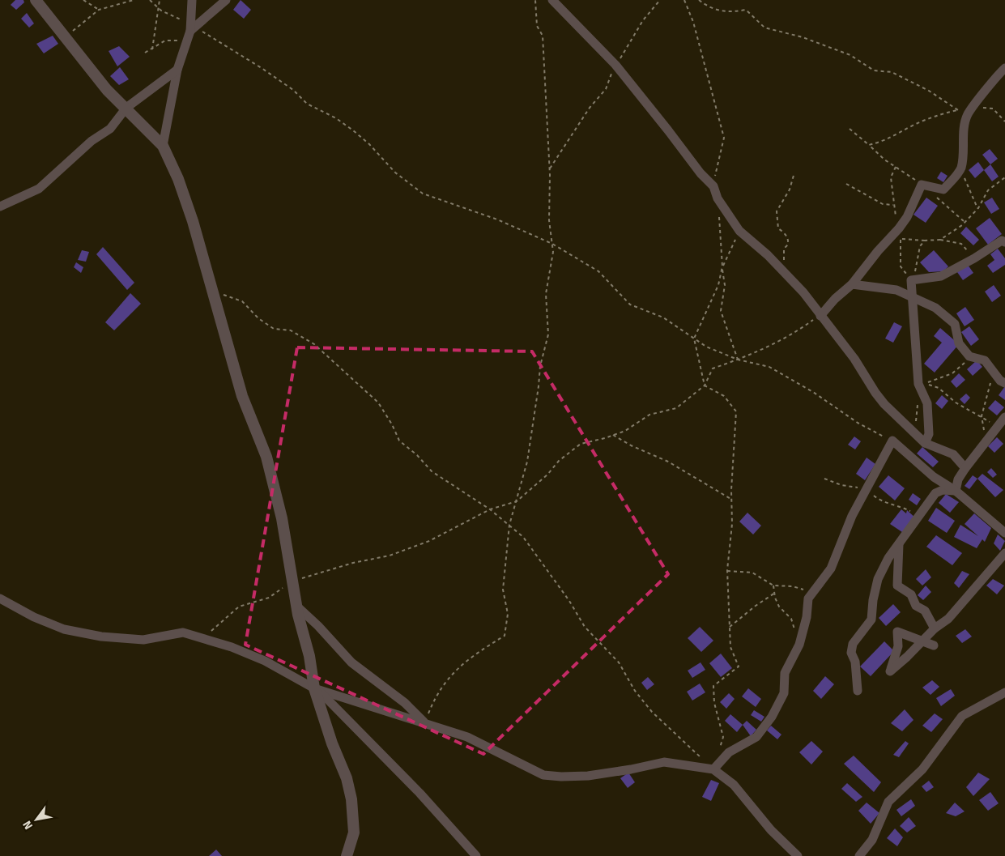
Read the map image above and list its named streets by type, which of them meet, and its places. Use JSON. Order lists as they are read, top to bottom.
{
  "north": "bottom left"
}
